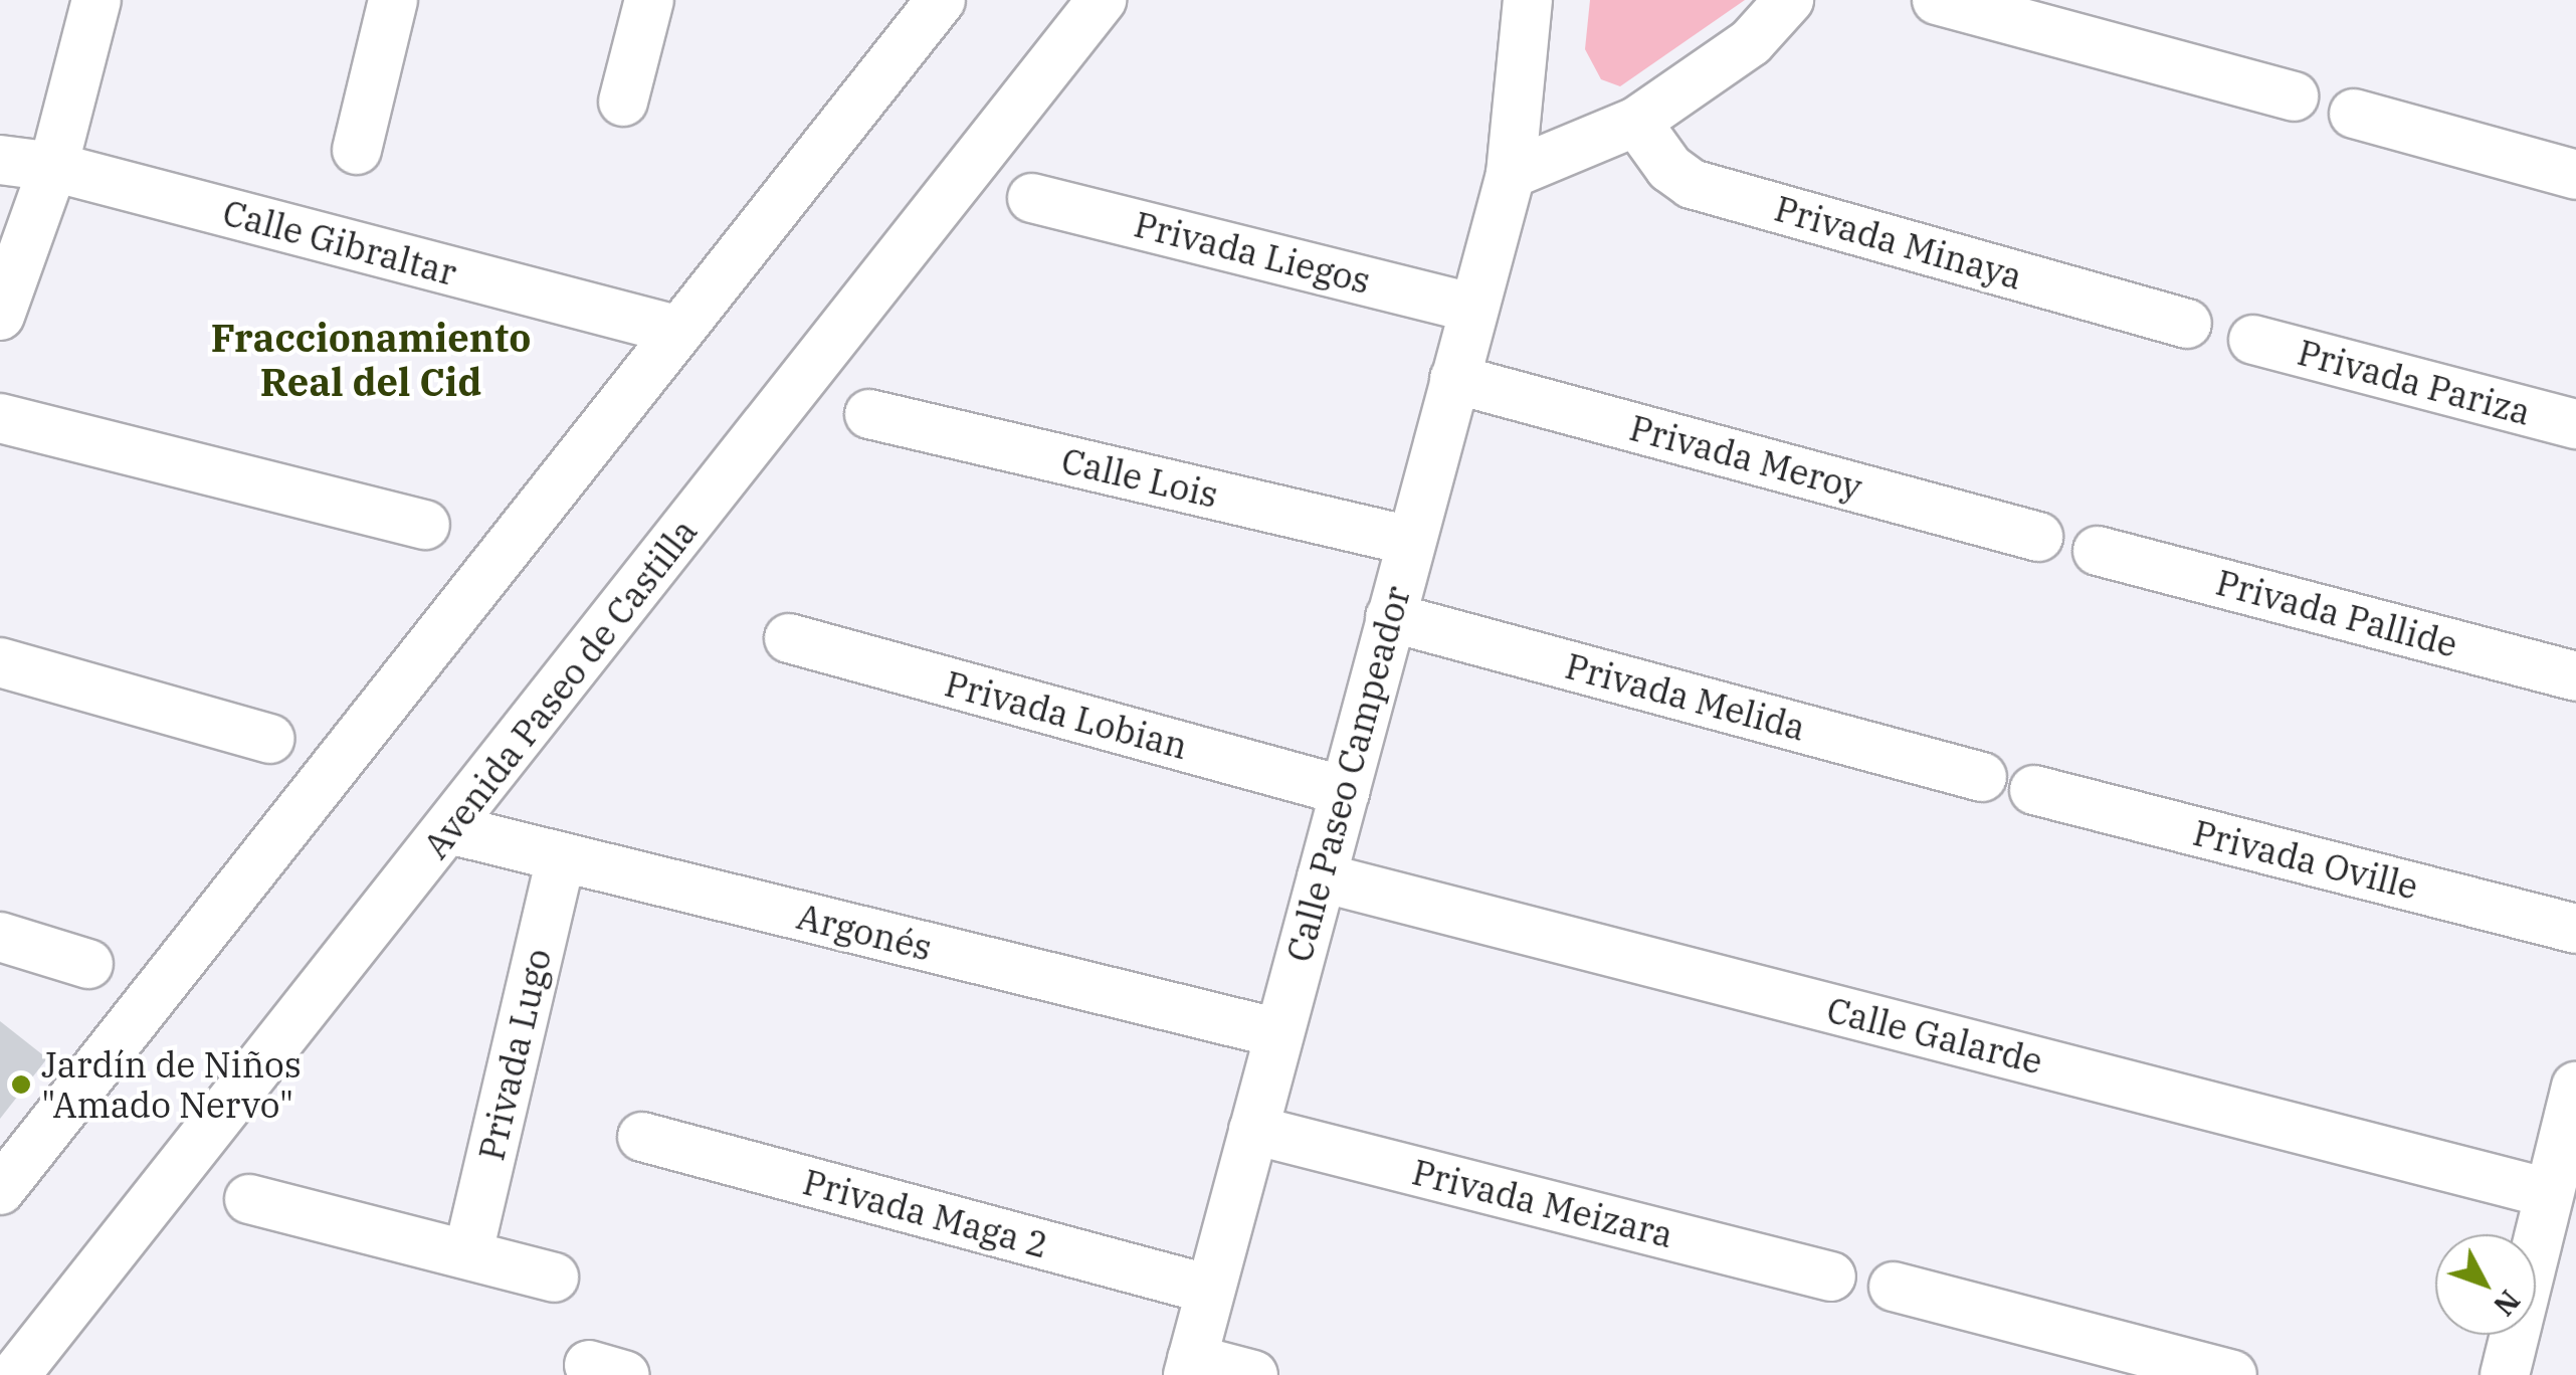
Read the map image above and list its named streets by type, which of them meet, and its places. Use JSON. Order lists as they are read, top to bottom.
{
  "streets": {
    "street": [
      "Calle Gibraltar",
      "Privada Minaya",
      "Privada Liegos",
      "Privada Pariza",
      "Privada Meroy",
      "Calle Lois",
      "Privada Pallide",
      "Avenida Paseo de Castilla",
      "Privada Melida",
      "Privada Lobian",
      "Calle Paseo Campeador",
      "Privada Oville",
      "Argonés",
      "Calle Galarde",
      "Privada Lugo",
      "Privada Meizara",
      "Privada Maga 2"
    ]
  },
  "crossings": [
    ["Privada Liegos", "Calle Paseo Campeador"],
    ["Privada Meroy", "Calle Paseo Campeador"],
    ["Calle Lois", "Calle Paseo Campeador"],
    ["Avenida Paseo de Castilla", "Argonés"],
    ["Privada Melida", "Calle Paseo Campeador"],
    ["Privada Lobian", "Calle Paseo Campeador"],
    ["Calle Paseo Campeador", "Argonés"],
    ["Calle Paseo Campeador", "Calle Galarde"],
    ["Calle Paseo Campeador", "Privada Meizara"],
    ["Calle Paseo Campeador", "Privada Maga 2"],
    ["Argonés", "Privada Lugo"]
  ],
  "districts": ["Fraccionamiento Real del Cid"],
  "places": ["Jardín de Niños \"Amado Nervo\""],
  "north": "bottom right"
}
